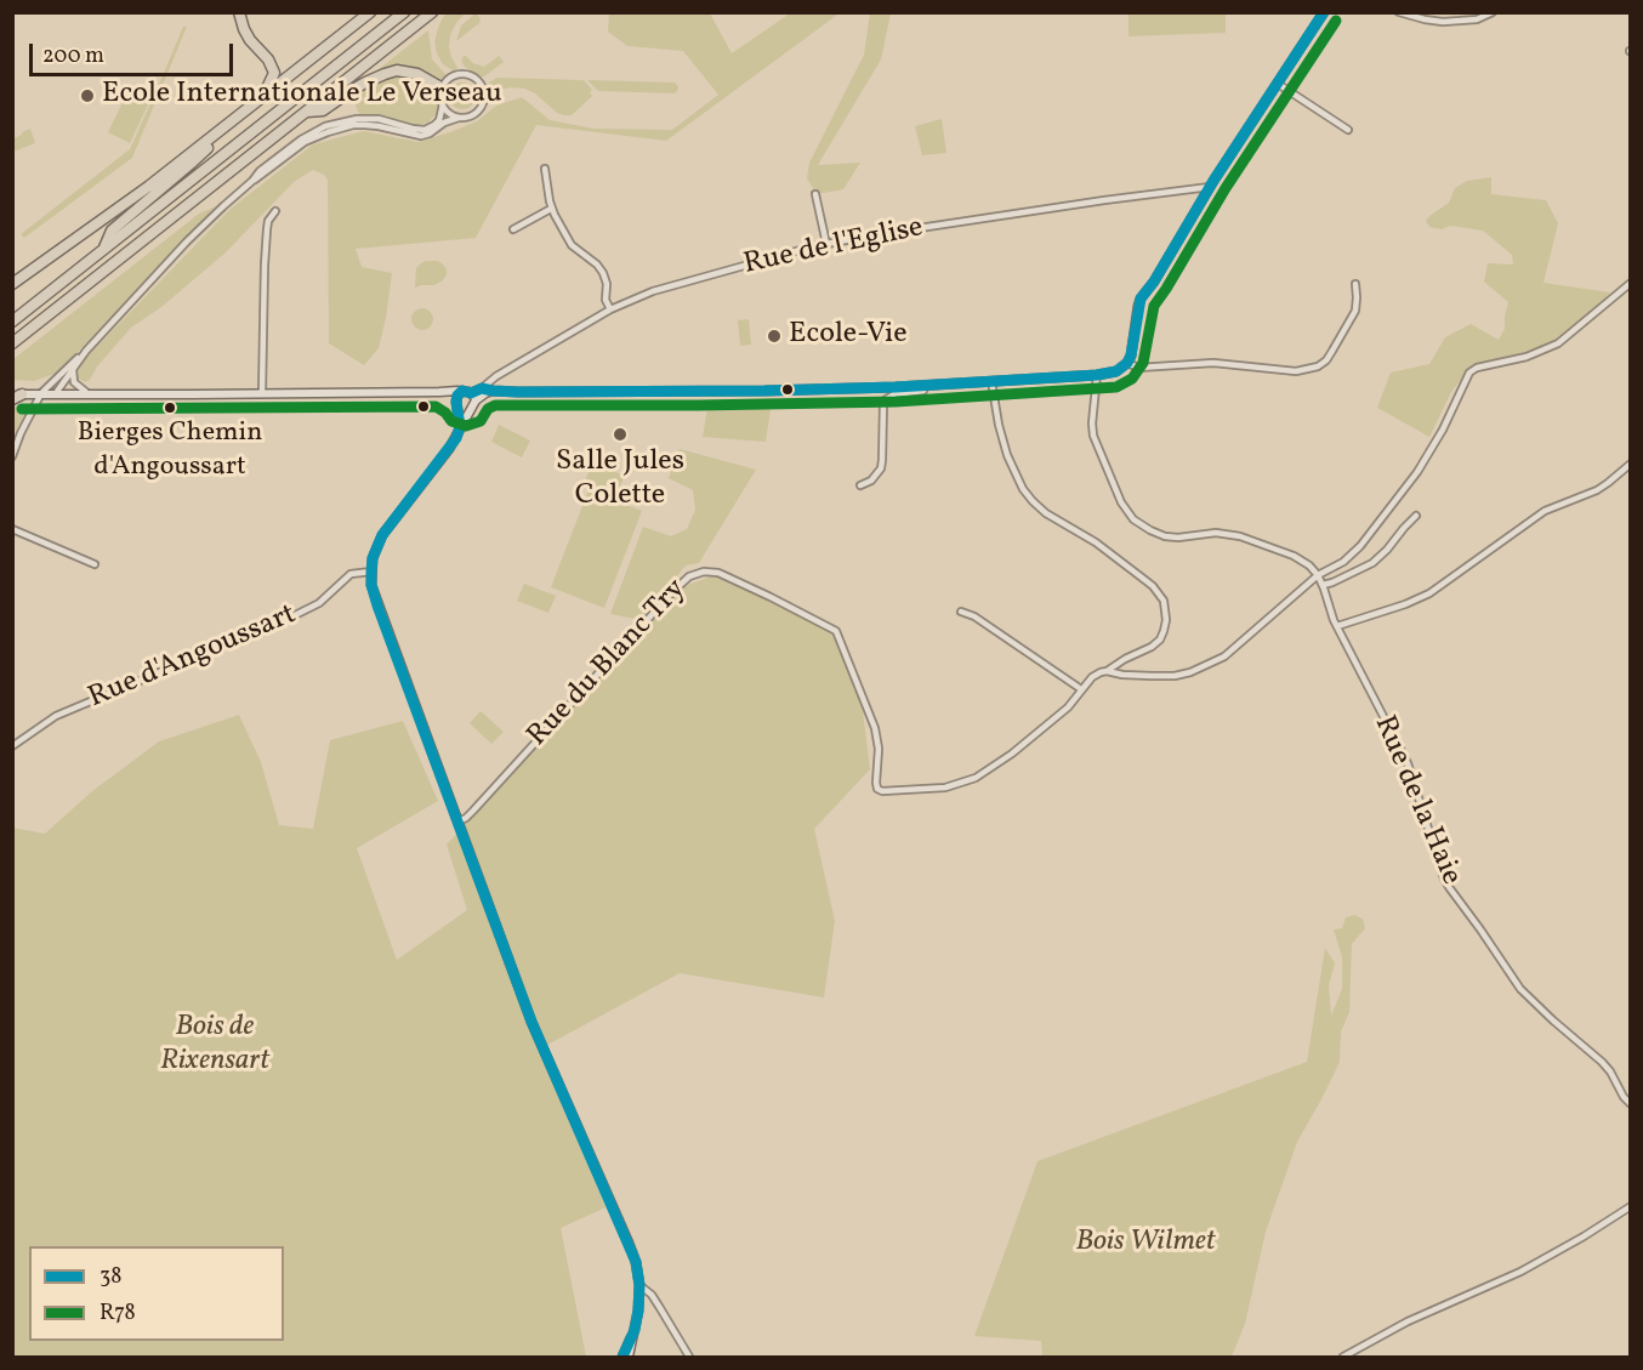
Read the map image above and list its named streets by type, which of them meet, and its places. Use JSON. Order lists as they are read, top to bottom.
{
  "streets": {
    "street": [
      "Rue de l'Eglise",
      "Rue d'Angoussart",
      "Rue du Blanc Try",
      "Rue de la Haie"
    ]
  },
  "parks": ["Bois de Rixensart", "Bois Wilmet"],
  "places": [
    "Ecole Internationale Le Verseau",
    "Ecole-Vie",
    "Bierges Chemin d'Angoussart",
    "Salle Jules Colette"
  ],
  "lines": ["transit line 38", "transit line R78"],
  "legend": ["38", "R78"],
  "scale_bar": "200 m"
}
